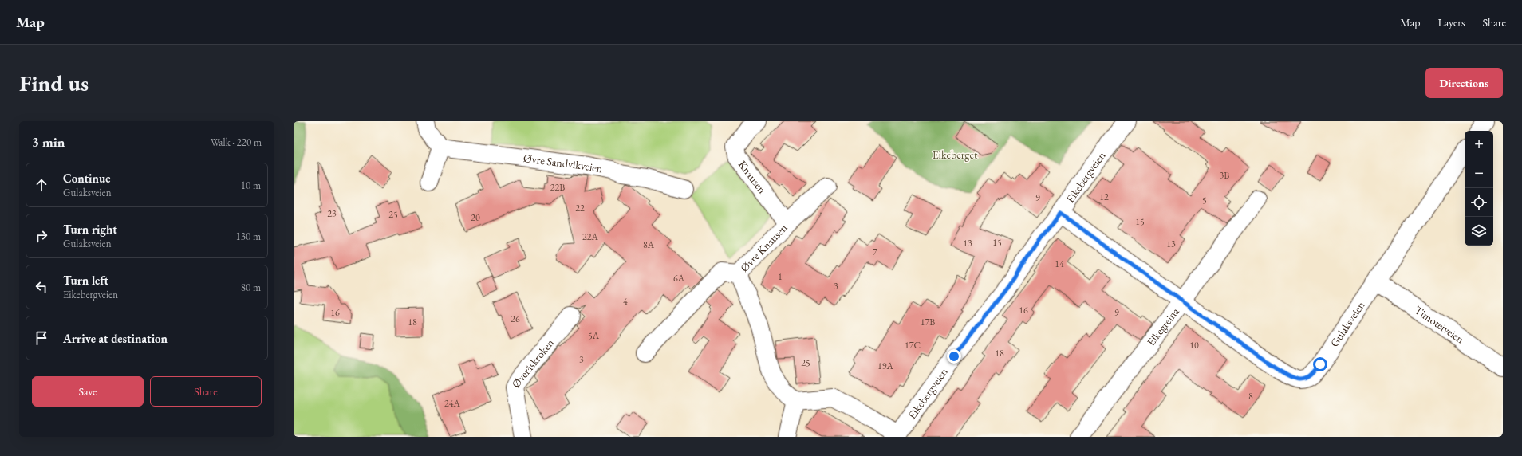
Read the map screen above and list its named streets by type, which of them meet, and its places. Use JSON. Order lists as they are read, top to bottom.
{
  "streets": {
    "street": [
      "Øvre Sandvikveien",
      "Knausen",
      "Eikebergveien",
      "Øvre Knausen",
      "Gulaksveien",
      "Timoteiveien",
      "Eikegreina",
      "Øveråskroken"
    ]
  },
  "crossings": [
    ["Knausen", "Øvre Knausen"],
    ["Eikebergveien", "Gulaksveien"],
    ["Gulaksveien", "Timoteiveien"],
    ["Gulaksveien", "Eikegreina"]
  ],
  "parks": ["Eikeberget"],
  "house_numbers": [
    "3B",
    "22B",
    "12",
    "9",
    "5",
    "22",
    "23",
    "25",
    "20",
    "15",
    "22A",
    "15",
    "13",
    "13",
    "8A",
    "7",
    "14",
    "1",
    "6A",
    "3",
    "4",
    "16",
    "16",
    "9",
    "26",
    "18",
    "17B",
    "5A",
    "17C",
    "10",
    "18",
    "3",
    "25",
    "19A",
    "8",
    "24A"
  ],
  "page": {
    "header": "Map",
    "nav": ["Map", "Layers", "Share"],
    "buttons": [
      "Directions",
      ["Save", "Share"]
    ],
    "title": "Find us",
    "heading": ["3 min", "Walk · 220 m"],
    "map_buttons": ["+", "−"],
    "list": [
      ["Continue", "Gulaksveien", "10 m"],
      ["Turn right", "Gulaksveien", "130 m"],
      ["Turn left", "Eikebergveien", "80 m"],
      "Arrive at destination"
    ]
  }
}
